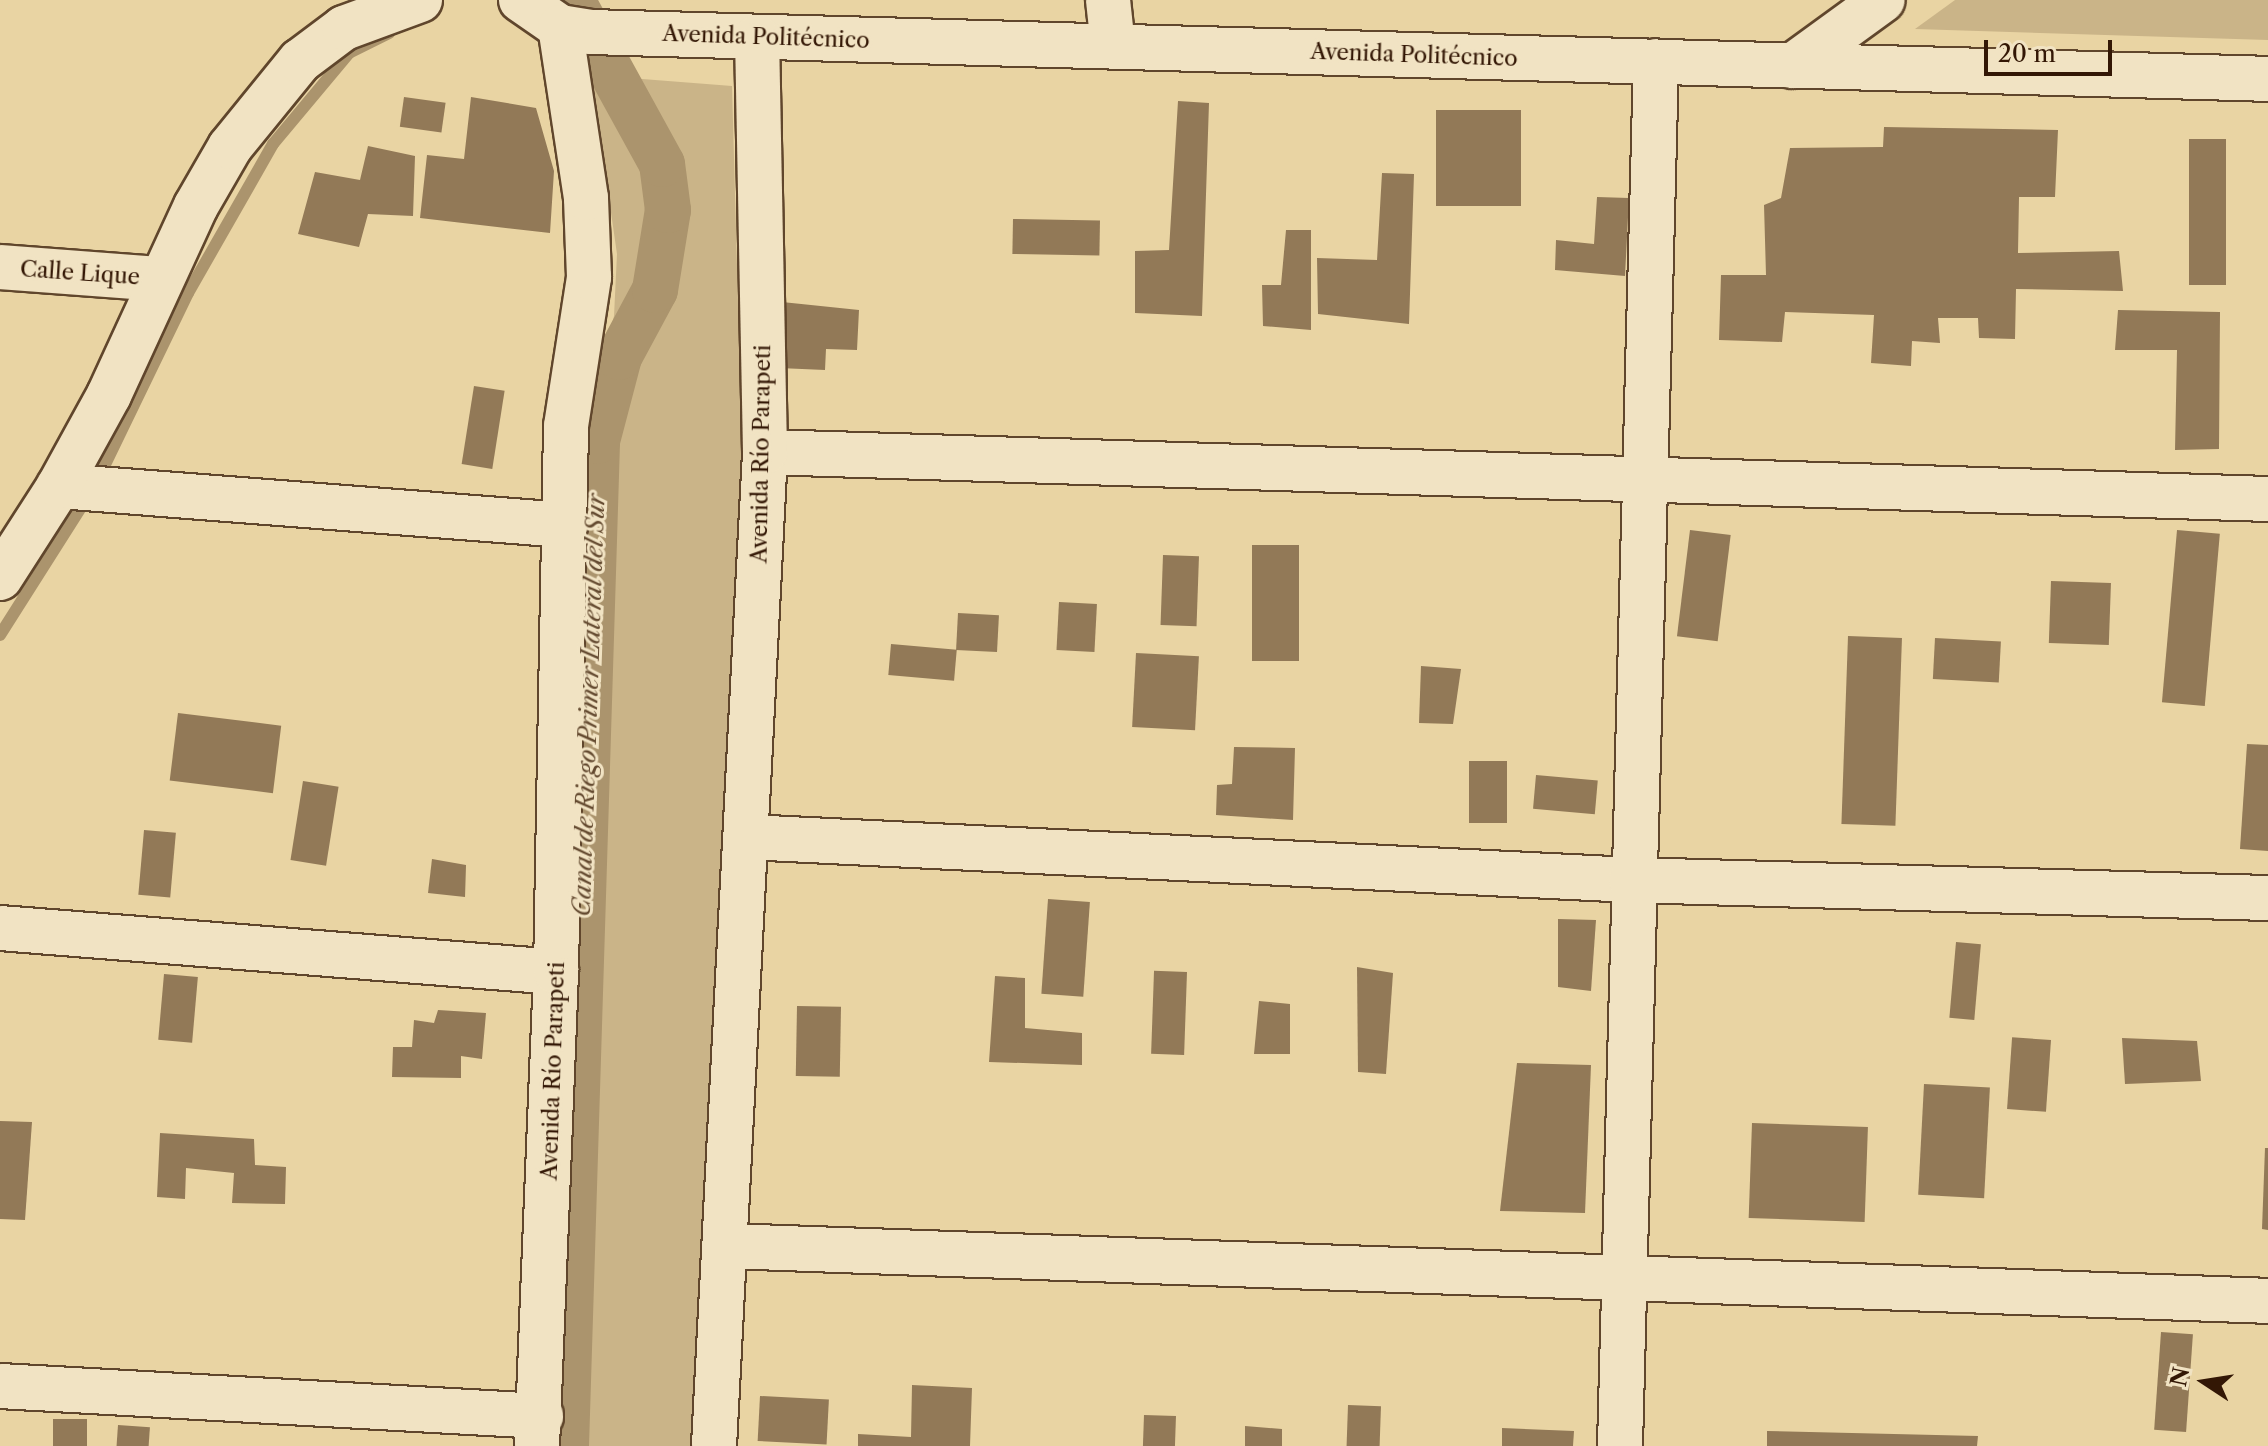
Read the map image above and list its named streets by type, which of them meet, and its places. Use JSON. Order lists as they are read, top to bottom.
{
  "streets": {
    "street": ["Avenida Politécnico", "Calle Lique", "Avenida Río Parapeti"]
  },
  "crossings": [
    ["Avenida Politécnico", "Avenida Río Parapeti"]
  ],
  "water": ["Canal de Riego Primer Lateral del Sur"],
  "scale_bar": "20 m",
  "north": "left"
}
